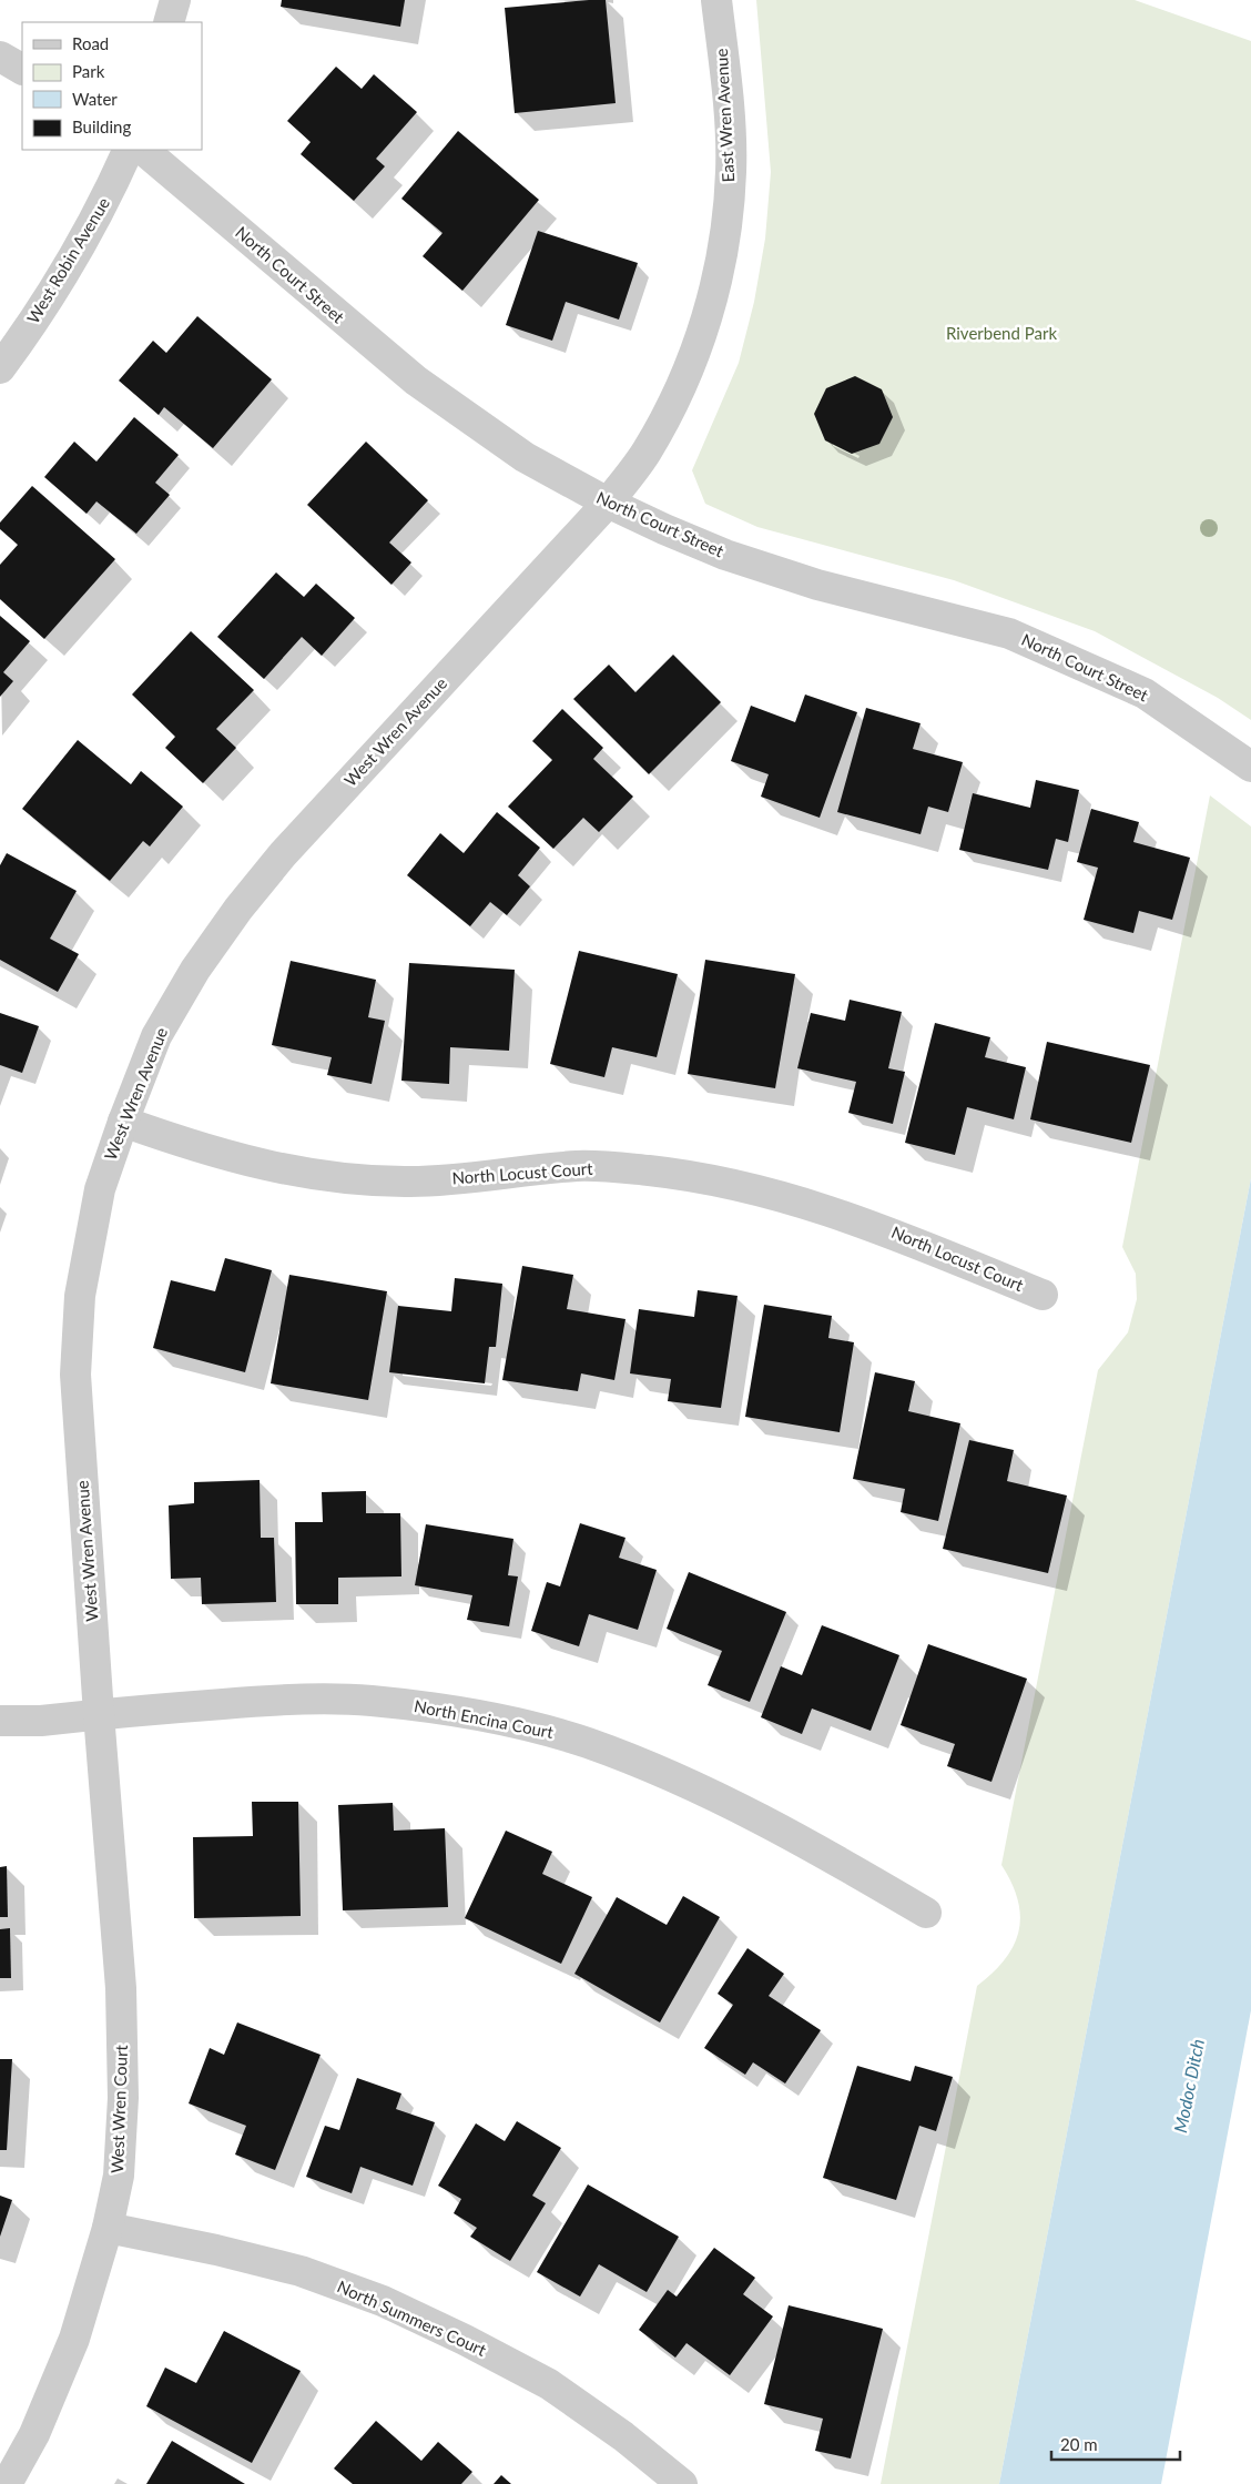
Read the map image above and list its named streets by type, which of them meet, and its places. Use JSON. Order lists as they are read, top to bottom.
{
  "streets": {
    "street": [
      "East Wren Avenue",
      "West Robin Avenue",
      "North Court Street",
      "West Wren Avenue",
      "North Locust Court",
      "North Encina Court",
      "West Wren Court",
      "North Summers Court"
    ]
  },
  "crossings": [
    ["East Wren Avenue", "North Court Street"],
    ["East Wren Avenue", "West Wren Avenue"],
    ["North Court Street", "West Wren Avenue"],
    ["West Wren Avenue", "North Locust Court"],
    ["West Wren Avenue", "North Encina Court"],
    ["West Wren Avenue", "West Wren Court"],
    ["North Encina Court", "West Wren Court"],
    ["West Wren Court", "North Summers Court"]
  ],
  "water": ["Modoc Ditch"],
  "parks": ["Riverbend Park"],
  "legend": [
    "Road",
    "Park",
    "Water",
    "Building"
  ],
  "scale_bar": "20 m"
}
